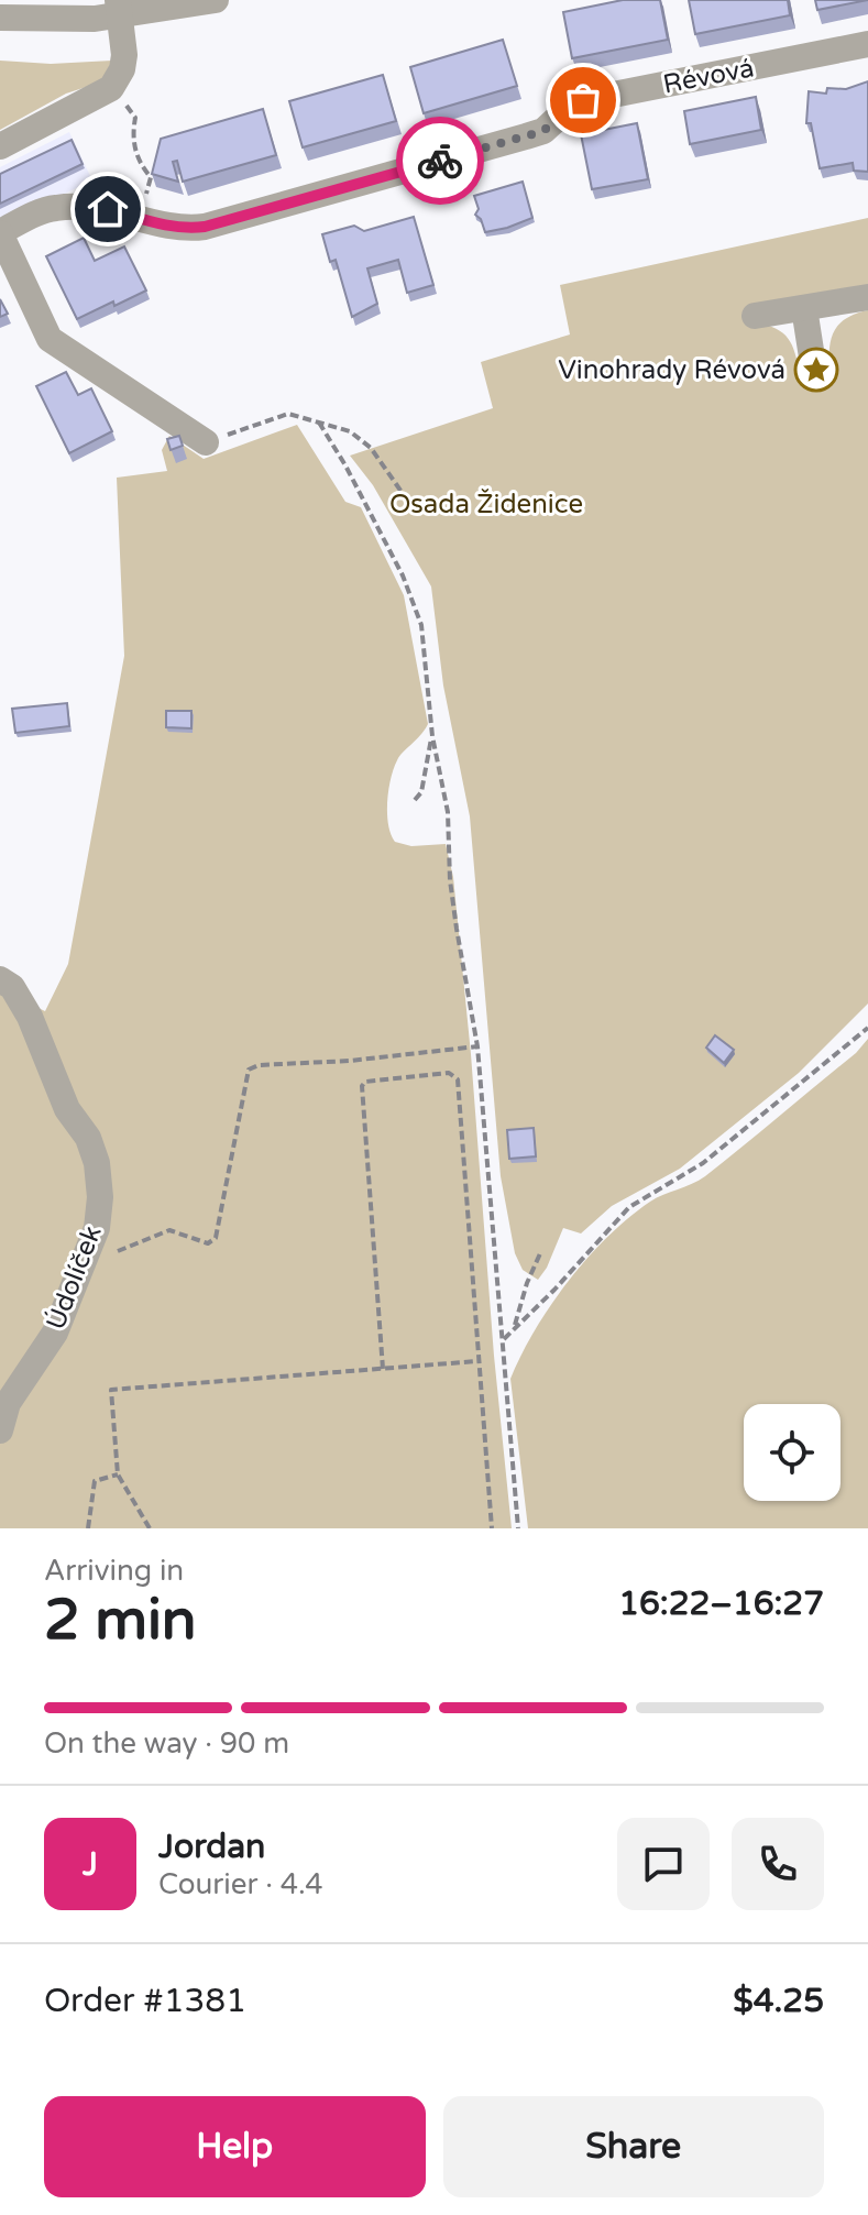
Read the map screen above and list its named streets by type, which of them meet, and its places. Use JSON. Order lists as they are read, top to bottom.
{
  "streets": {
    "street": ["Révová", "Údolíček"]
  },
  "parks": ["Osada Židenice"],
  "places": {
    "place": ["Vinohrady Révová"]
  },
  "page": {
    "heading": ["2 min", "Arriving in", "16:22–16:27"],
    "panel": [
      "Jordan",
      "Courier · 4.4",
      "Order #1381",
      "$4.25"
    ],
    "bar": "On the way · 90 m",
    "round": "J",
    "buttons": ["Help", "Share"]
  }
}
